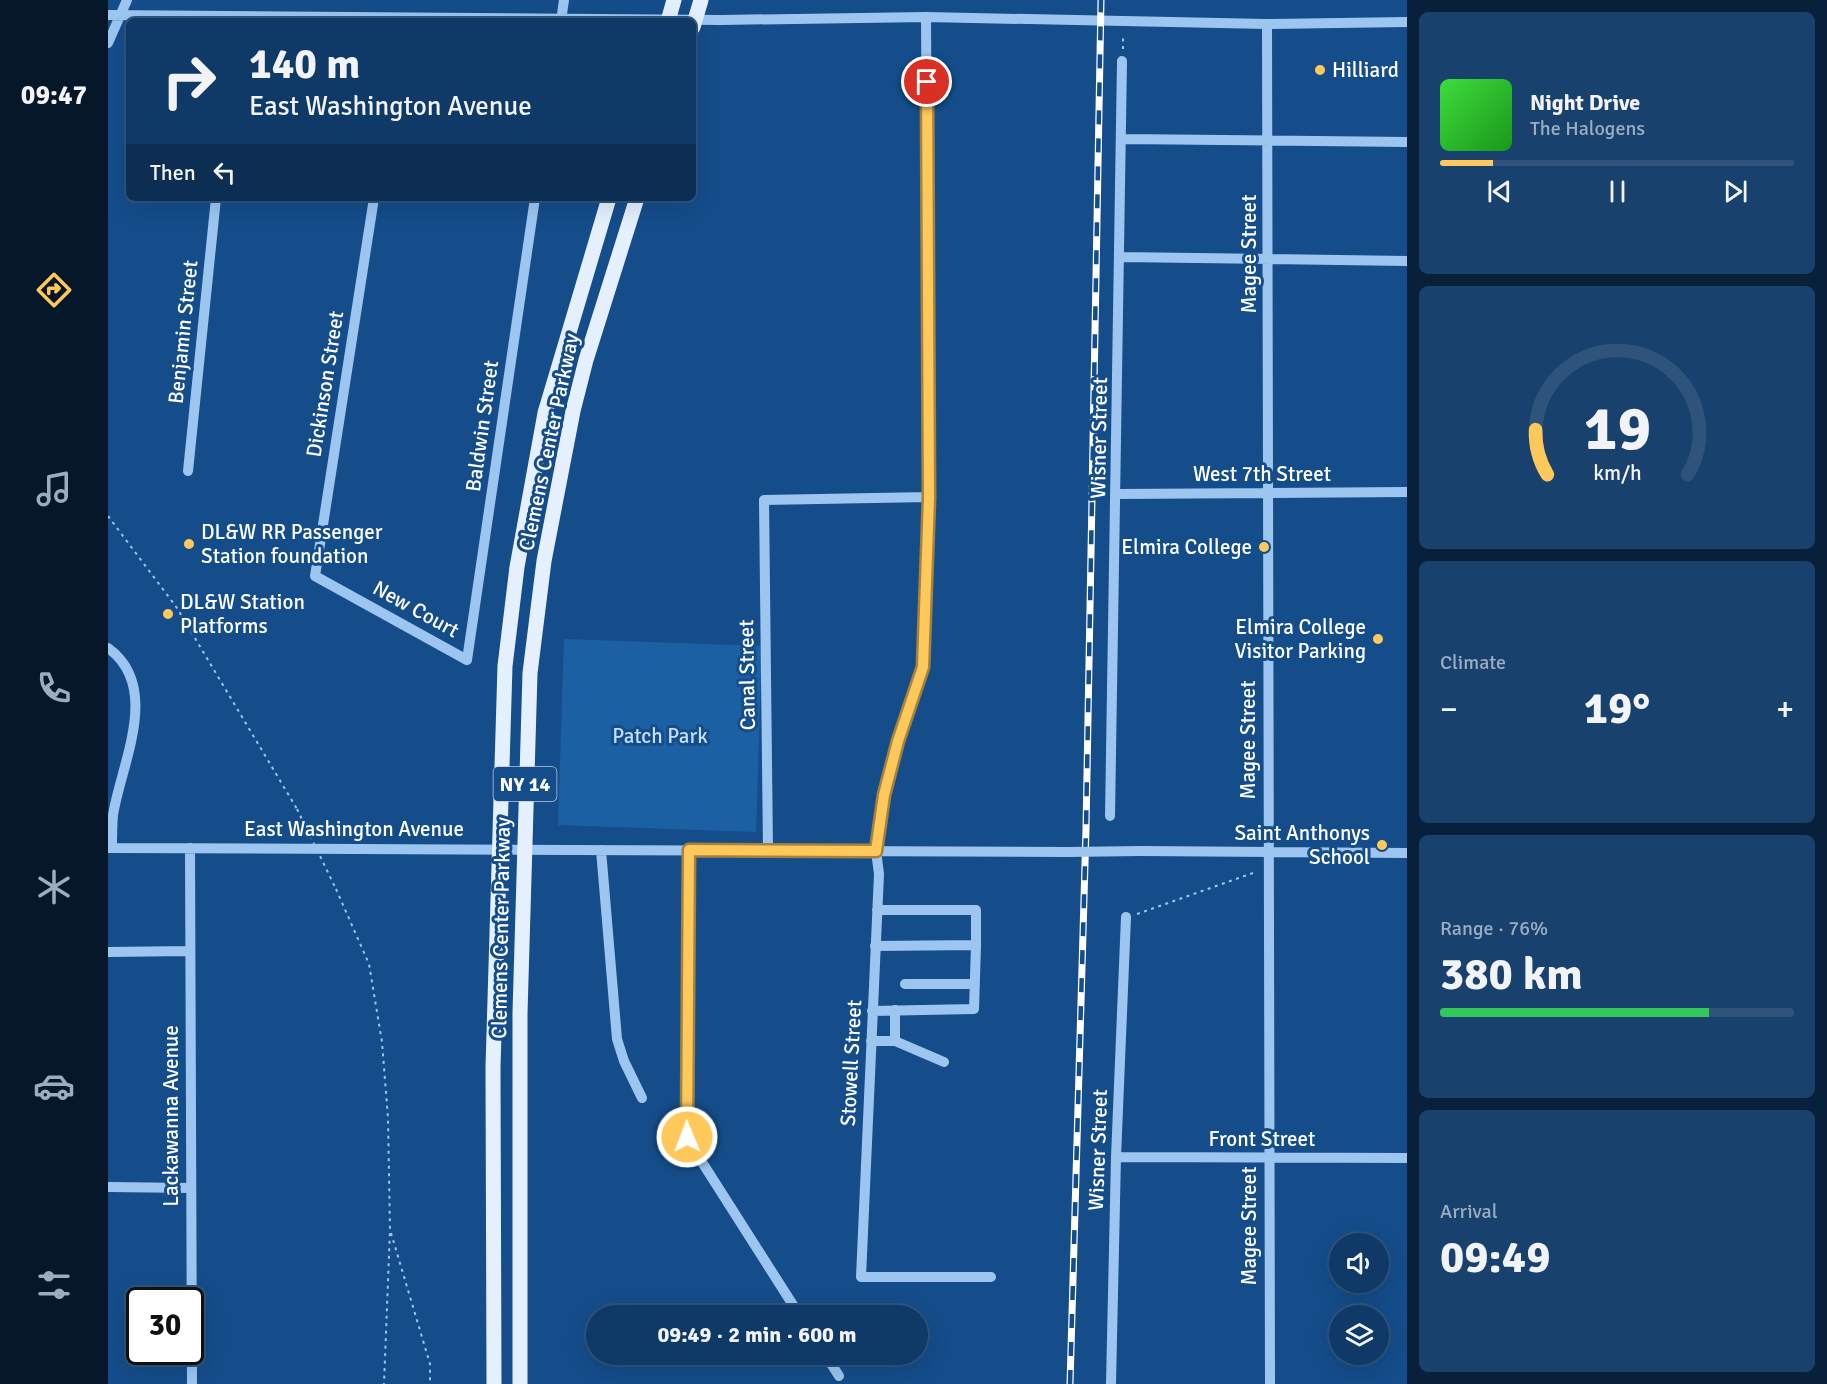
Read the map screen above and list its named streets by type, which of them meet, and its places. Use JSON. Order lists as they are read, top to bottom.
{
  "streets": {
    "main road": ["Clemens Center Parkway", "NY 14"],
    "street": [
      "Magee Street",
      "Benjamin Street",
      "Dickinson Street",
      "Baldwin Street",
      "Wisner Street",
      "West 7th Street",
      "New Court",
      "Canal Street",
      "East Washington Avenue",
      "Stowell Street",
      "Lackawanna Avenue",
      "Front Street"
    ]
  },
  "crossings": [
    ["Magee Street", "West 7th Street"],
    ["Magee Street", "East Washington Avenue"],
    ["Magee Street", "Front Street"],
    ["Dickinson Street", "New Court"],
    ["Baldwin Street", "New Court"],
    ["Wisner Street", "West 7th Street"],
    ["Wisner Street", "Front Street"],
    ["Clemens Center Parkway", "East Washington Avenue"],
    ["Canal Street", "East Washington Avenue"],
    ["Canal Street", "Stowell Street"],
    ["East Washington Avenue", "Stowell Street"],
    ["East Washington Avenue", "Lackawanna Avenue"]
  ],
  "parks": ["Patch Park"],
  "places": [
    "Hilliard",
    "DL&W RR Passenger Station foundation",
    "Elmira College",
    "DL&W Station Platforms",
    "Elmira College Visitor Parking",
    "Saint Anthonys School"
  ],
  "page": {
    "tabs": "09:47",
    "turn": ["140 m", "East Washington Avenue"],
    "song": ["Night Drive", "The Halogens"],
    "then": "Then",
    "tile": [
      "Climate",
      ["Range · 76%", "380 km"],
      ["Arrival", "09:49"]
    ],
    "heat": ["−", "19°", "+"],
    "limit": "30",
    "trip": "09:49 · 2 min · 600 m",
    "gauge": ["19", "km/h"]
  }
}
